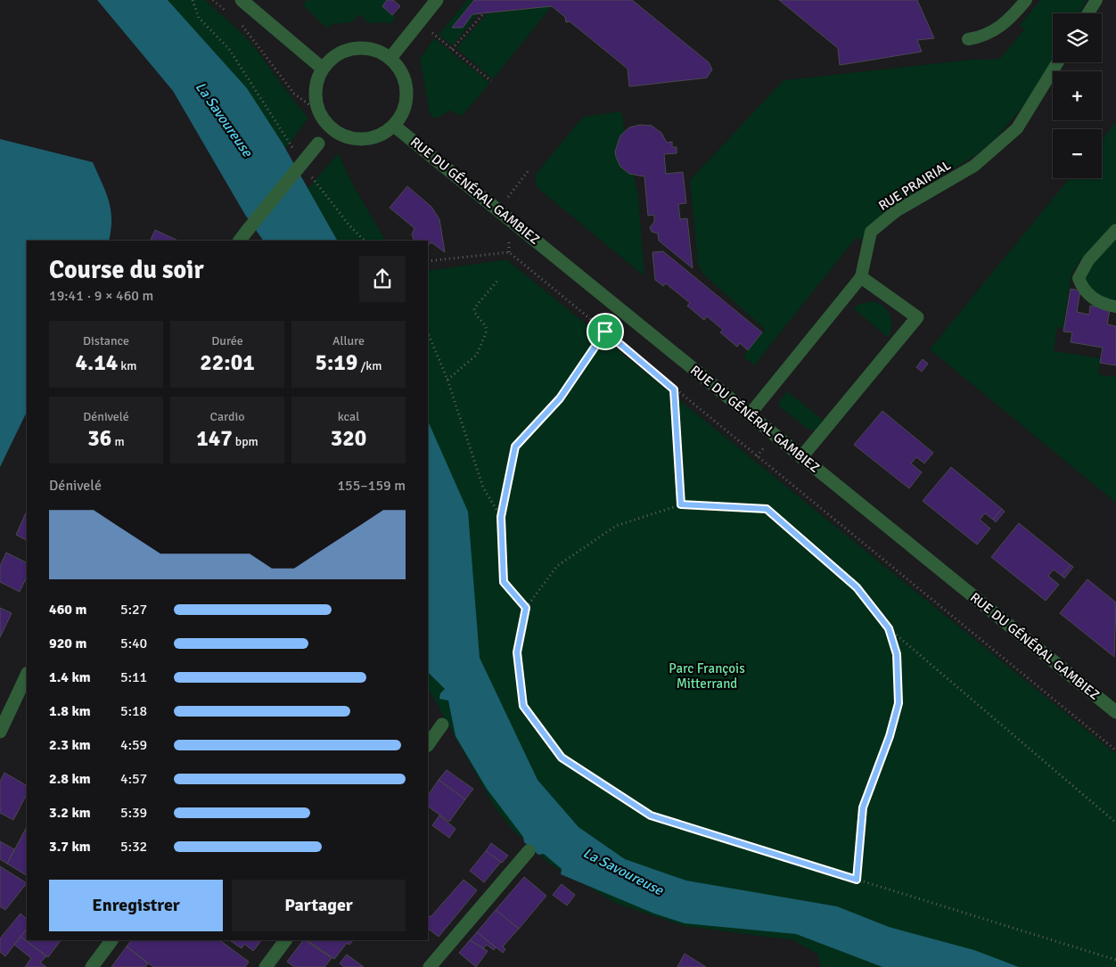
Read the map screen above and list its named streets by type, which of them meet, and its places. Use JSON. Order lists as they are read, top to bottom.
{
  "streets": {
    "street": ["RUE DU GÉNÉRAL GAMBIEZ"],
    "lane": ["RUE PRAIRIAL"]
  },
  "crossings": [
    ["RUE PRAIRIAL", "RUE DU GÉNÉRAL GAMBIEZ"]
  ],
  "water": ["La Savoureuse"],
  "parks": ["Parc François Mitterrand"],
  "page": {
    "map_buttons": ["+", "−"],
    "heading": ["Course du soir", "19:41 · 9 × 460 m"],
    "stats": [
      ["Distance", "4.14 km"],
      ["Durée", "22:01"],
      ["Allure", "5:19 /km"],
      ["Dénivelé", "36 m"],
      ["Cardio", "147 bpm"],
      ["kcal", "320"]
    ],
    "chart": ["Dénivelé", "155–159 m"],
    "list": [
      {
        "name": "460 m",
        "note": "5:27"
      },
      {
        "name": "920 m",
        "note": "5:40"
      },
      {
        "name": "1.4 km",
        "note": "5:11"
      },
      {
        "name": "1.8 km",
        "note": "5:18"
      },
      {
        "name": "2.3 km",
        "note": "4:59"
      },
      {
        "name": "2.8 km",
        "note": "4:57"
      },
      {
        "name": "3.2 km",
        "note": "5:39"
      },
      {
        "name": "3.7 km",
        "note": "5:32"
      }
    ],
    "buttons": ["Enregistrer", "Partager"]
  }
}
